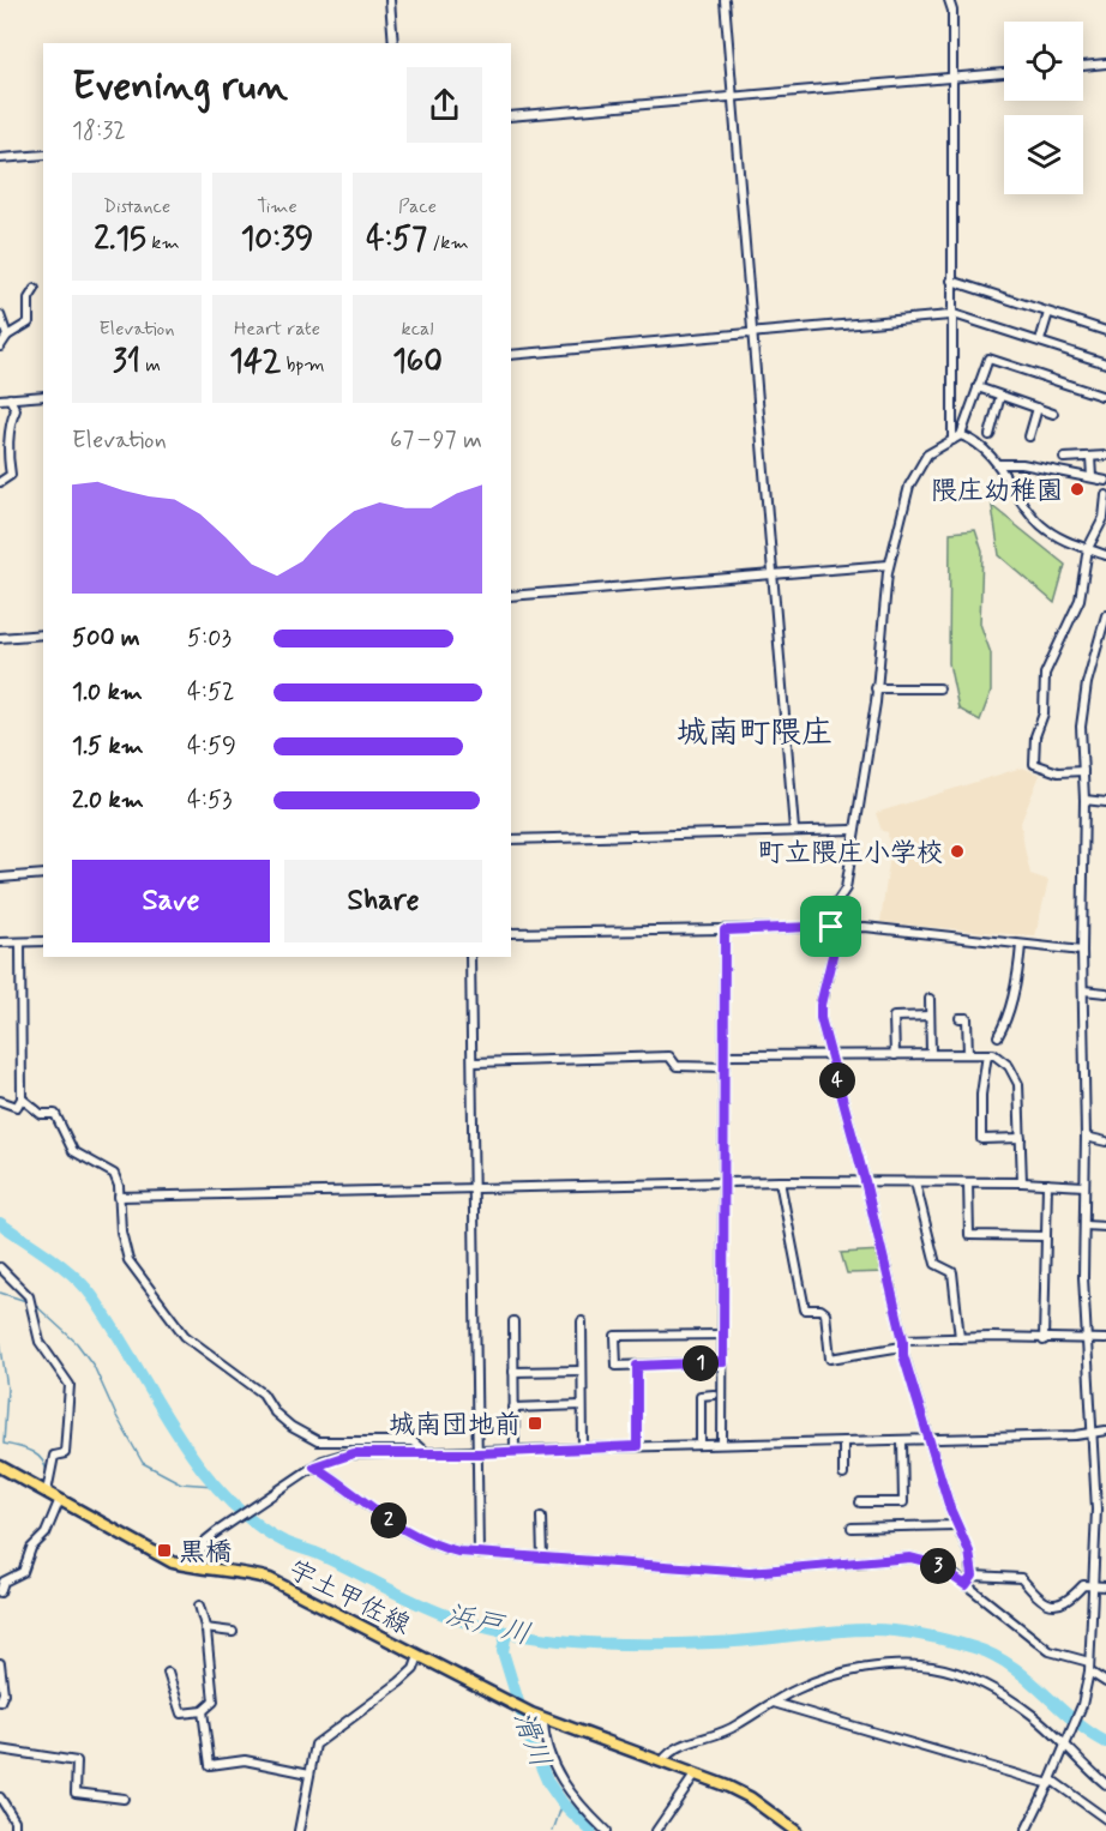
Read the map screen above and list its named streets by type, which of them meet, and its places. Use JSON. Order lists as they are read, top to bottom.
{
  "streets": {
    "main road": ["宇土甲佐線"]
  },
  "districts": ["城南町隈庄"],
  "water": ["浜戸川", "滑川"],
  "places": {
    "other": ["隈庄幼稚園", "町立隈庄小学校"],
    "transit": ["城南団地前", "黒橋"]
  },
  "page": {
    "heading": ["Evening run", "18:32"],
    "stats": [
      ["Distance", "2.15 km"],
      ["Time", "10:39"],
      ["Pace", "4:57 /km"],
      ["Elevation", "31 m"],
      ["Heart rate", "142 bpm"],
      ["kcal", "160"]
    ],
    "chart": ["Elevation", "67–97 m"],
    "list": [
      {
        "name": "500 m",
        "note": "5:03"
      },
      {
        "name": "1.0 km",
        "note": "4:52"
      },
      {
        "name": "1.5 km",
        "note": "4:59"
      },
      {
        "name": "2.0 km",
        "note": "4:53"
      }
    ],
    "buttons": ["Save", "Share"],
    "pins": [
      "4",
      "1",
      "2",
      "3"
    ]
  }
}
